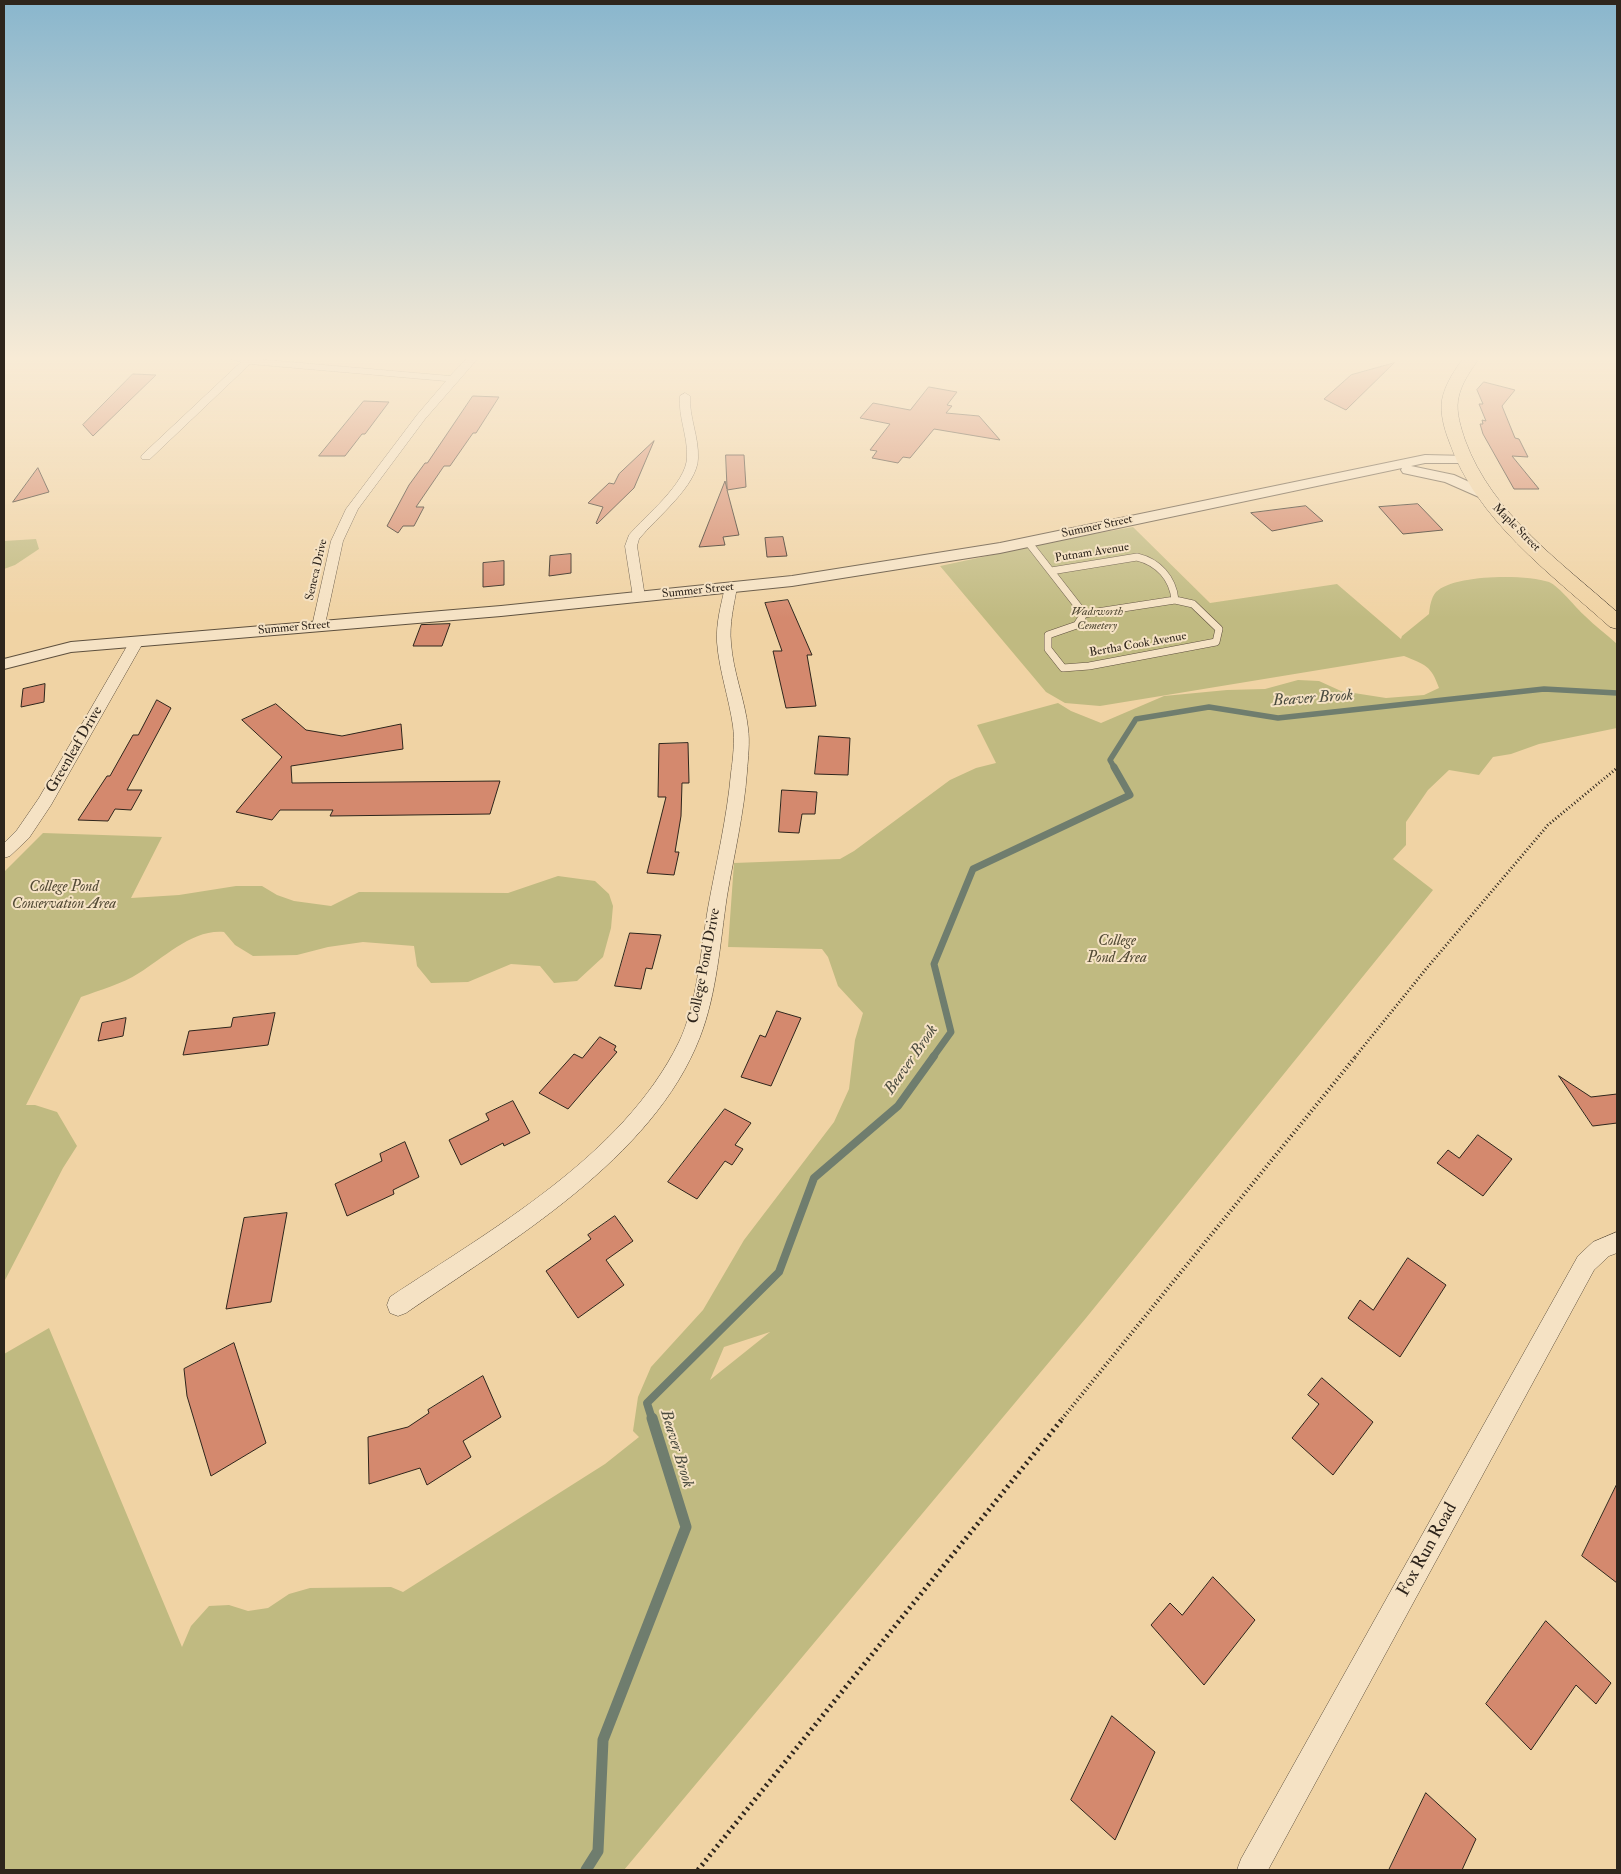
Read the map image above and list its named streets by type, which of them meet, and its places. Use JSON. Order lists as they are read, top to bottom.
{
  "streets": {
    "main road": ["Maple Street"],
    "street": [
      "Summer Street",
      "Seneca Drive",
      "Greenleaf Drive",
      "College Pond Drive",
      "Fox Run Road"
    ],
    "lane": ["Putnam Avenue", "Bertha Cook Avenue"]
  },
  "crossings": [
    ["Summer Street", "Maple Street"],
    ["Summer Street", "Seneca Drive"],
    ["Summer Street", "Greenleaf Drive"],
    ["Summer Street", "College Pond Drive"],
    ["Putnam Avenue", "Bertha Cook Avenue"]
  ],
  "water": ["Beaver Brook"],
  "parks": ["Wadsworth Cemetery", "College Pond Conservation Area", "College Pond Area"]
}
